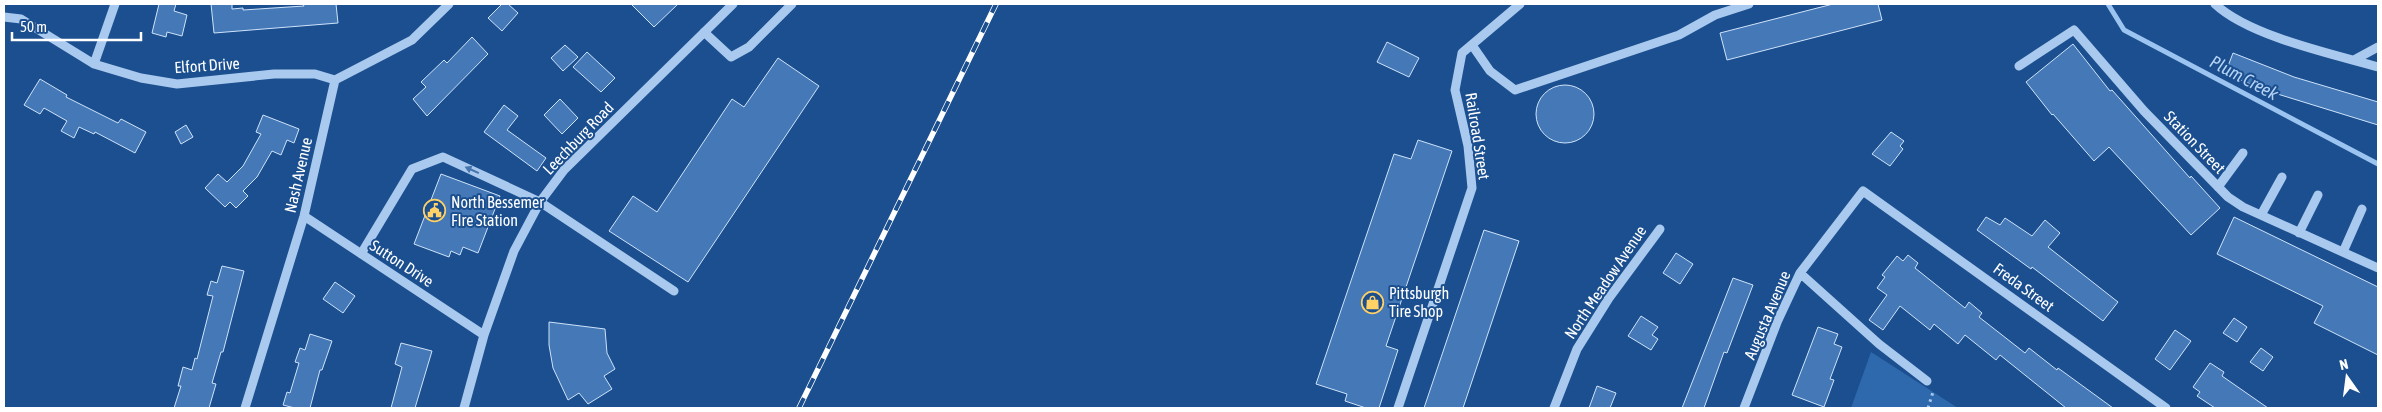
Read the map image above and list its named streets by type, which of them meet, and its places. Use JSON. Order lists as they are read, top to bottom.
{
  "streets": {
    "street": [
      "Elfort Drive",
      "Railroad Street",
      "Leechburg Road",
      "Station Street",
      "Nash Avenue",
      "Sutton Drive",
      "North Meadow Avenue",
      "Freda Street",
      "Augusta Avenue"
    ]
  },
  "crossings": [
    ["Elfort Drive", "Nash Avenue"],
    ["Leechburg Road", "Sutton Drive"],
    ["Nash Avenue", "Sutton Drive"],
    ["Freda Street", "Augusta Avenue"]
  ],
  "water": ["Plum Creek"],
  "places": {
    "public building": ["North Bessemer FIre Station"],
    "shop": ["Pittsburgh Tire Shop"]
  },
  "scale_bar": "50 m",
  "north": "top"
}
